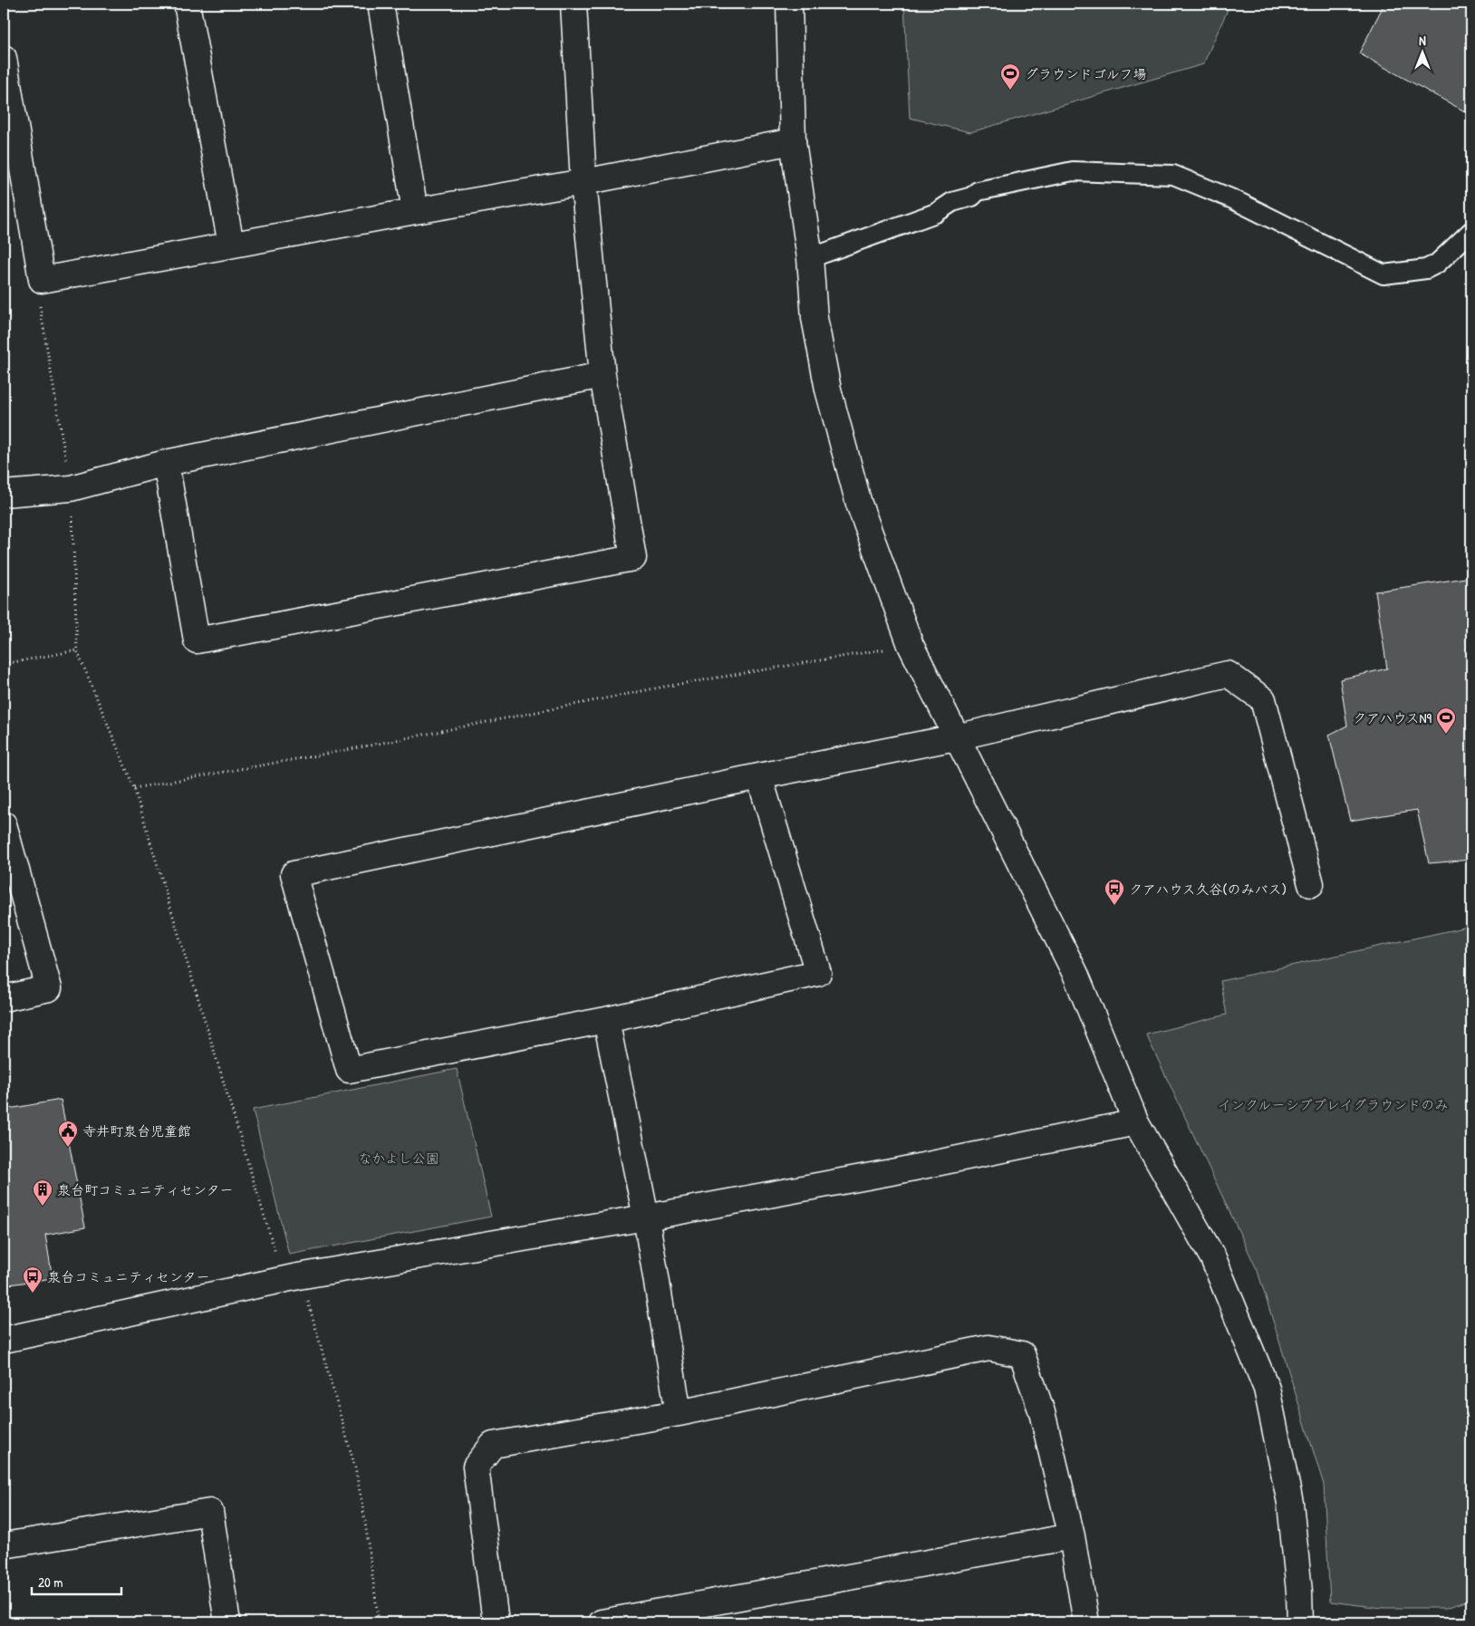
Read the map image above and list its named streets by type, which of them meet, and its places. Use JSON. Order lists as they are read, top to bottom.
{
  "parks": ["インクルーシブプレイグラウンドのみ", "なかよし公園"],
  "places": {
    "sports": ["グラウンドゴルフ場", "クアハウスN9"],
    "bus stop": ["クアハウス久谷(のみバス)", "泉台コミュニティセンター"],
    "public building": ["寺井町泉台児童館"],
    "building": ["泉台町コミュニティセンター"]
  },
  "scale_bar": "20 m",
  "north": "top"
}
